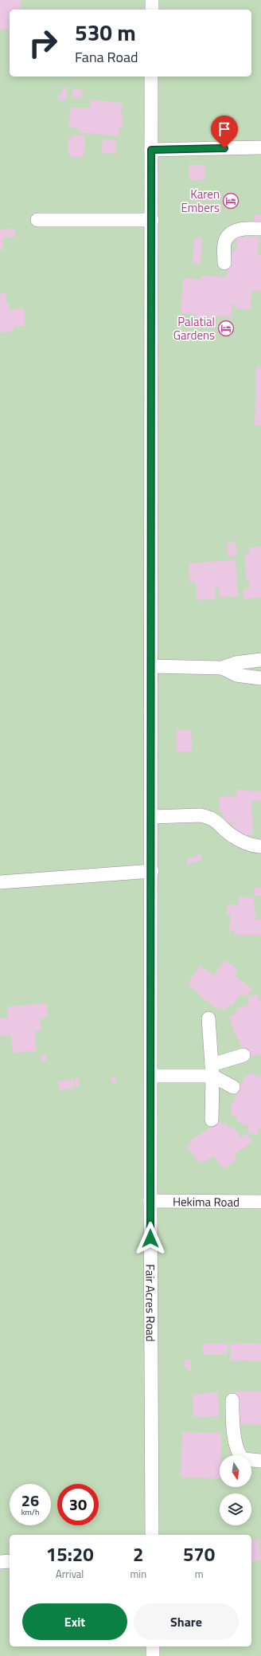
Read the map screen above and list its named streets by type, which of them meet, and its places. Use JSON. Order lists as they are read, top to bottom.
{
  "streets": {
    "street": ["Hekima Road", "Fair Acres Road"]
  },
  "crossings": [
    ["Hekima Road", "Fair Acres Road"]
  ],
  "places": {
    "hotel": ["Karen Embers", "Palatial Gardens"]
  },
  "north": "bottom",
  "page": {
    "turn": ["530 m", "Fana Road"],
    "speed": "26 km/h",
    "limit": "30",
    "eta": [
      "15:20",
      "Arrival",
      "2",
      "min",
      "570",
      "m"
    ],
    "buttons": ["Exit", "Share"]
  }
}
